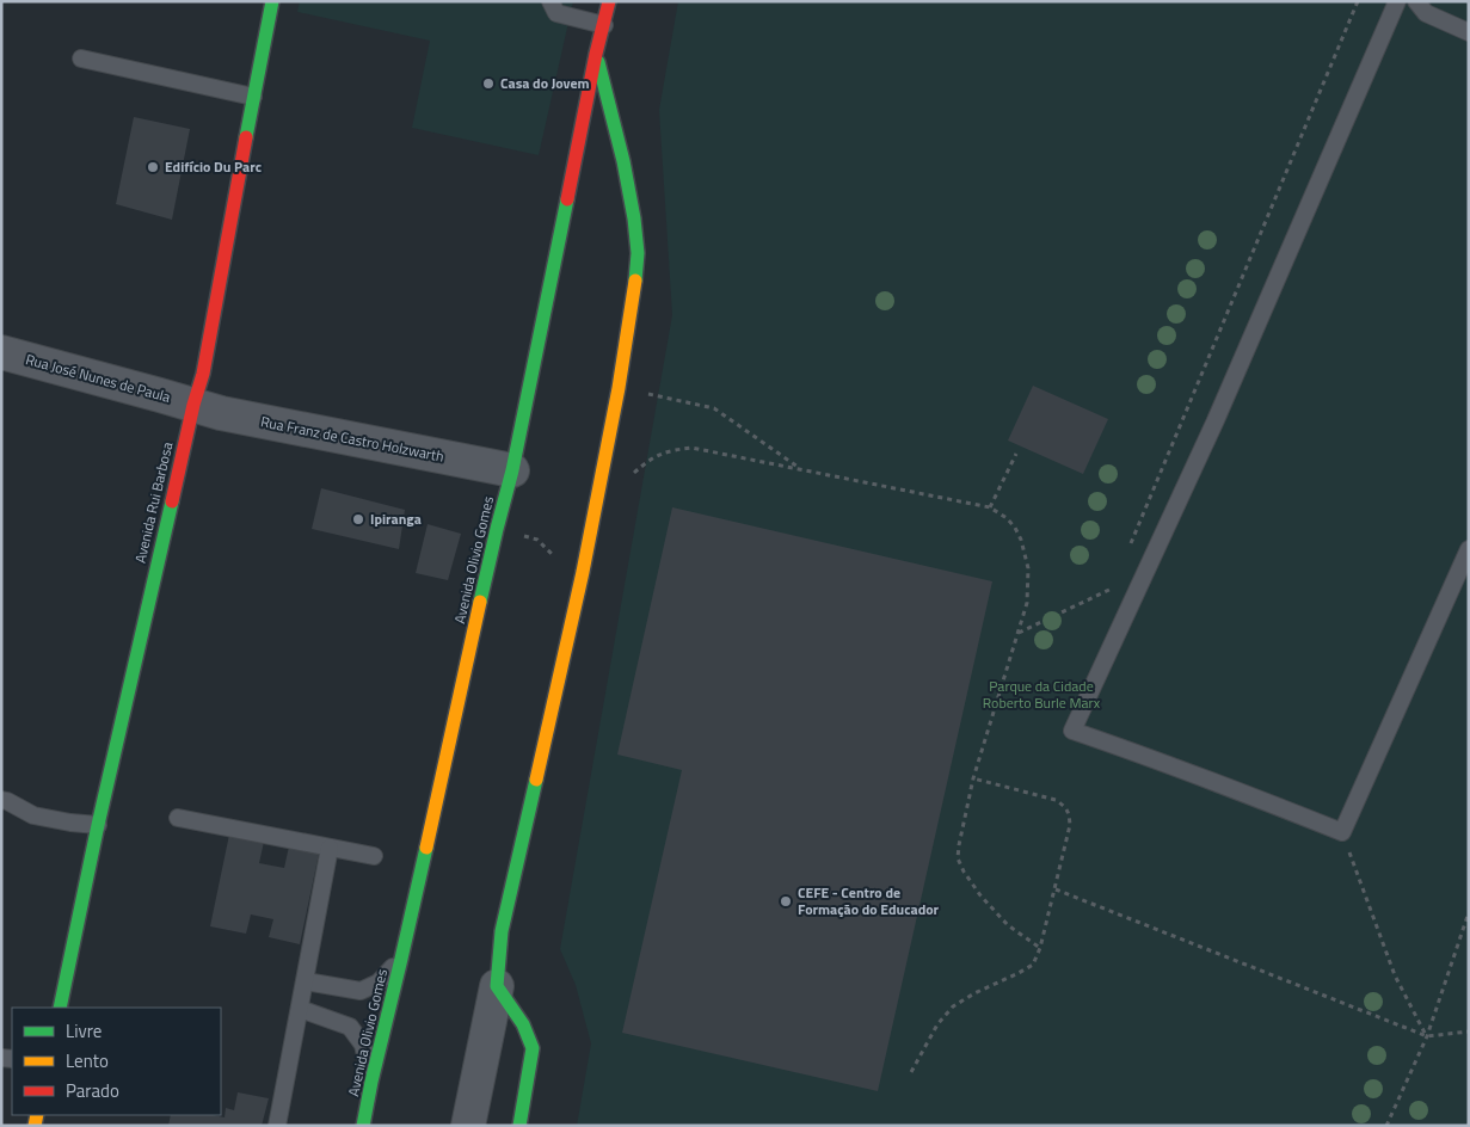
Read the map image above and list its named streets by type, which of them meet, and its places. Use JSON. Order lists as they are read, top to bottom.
{
  "streets": {
    "main road": ["Avenida Rui Barbosa", "Avenida Olivio Gomes"],
    "street": ["Rua José Nunes de Paula", "Rua Franz de Castro Holzwarth"]
  },
  "crossings": [
    ["Rua José Nunes de Paula", "Rua Franz de Castro Holzwarth"],
    ["Rua José Nunes de Paula", "Avenida Rui Barbosa"],
    ["Rua Franz de Castro Holzwarth", "Avenida Rui Barbosa"],
    ["Rua Franz de Castro Holzwarth", "Avenida Olivio Gomes"]
  ],
  "parks": ["Parque da Cidade Roberto Burle Marx"],
  "places": [
    "Casa do Jovem",
    "Edifício Du Parc",
    "Ipiranga",
    "CEFE - Centro de Formação do Educador"
  ],
  "legend": ["Livre", "Lento", "Parado"]
}
